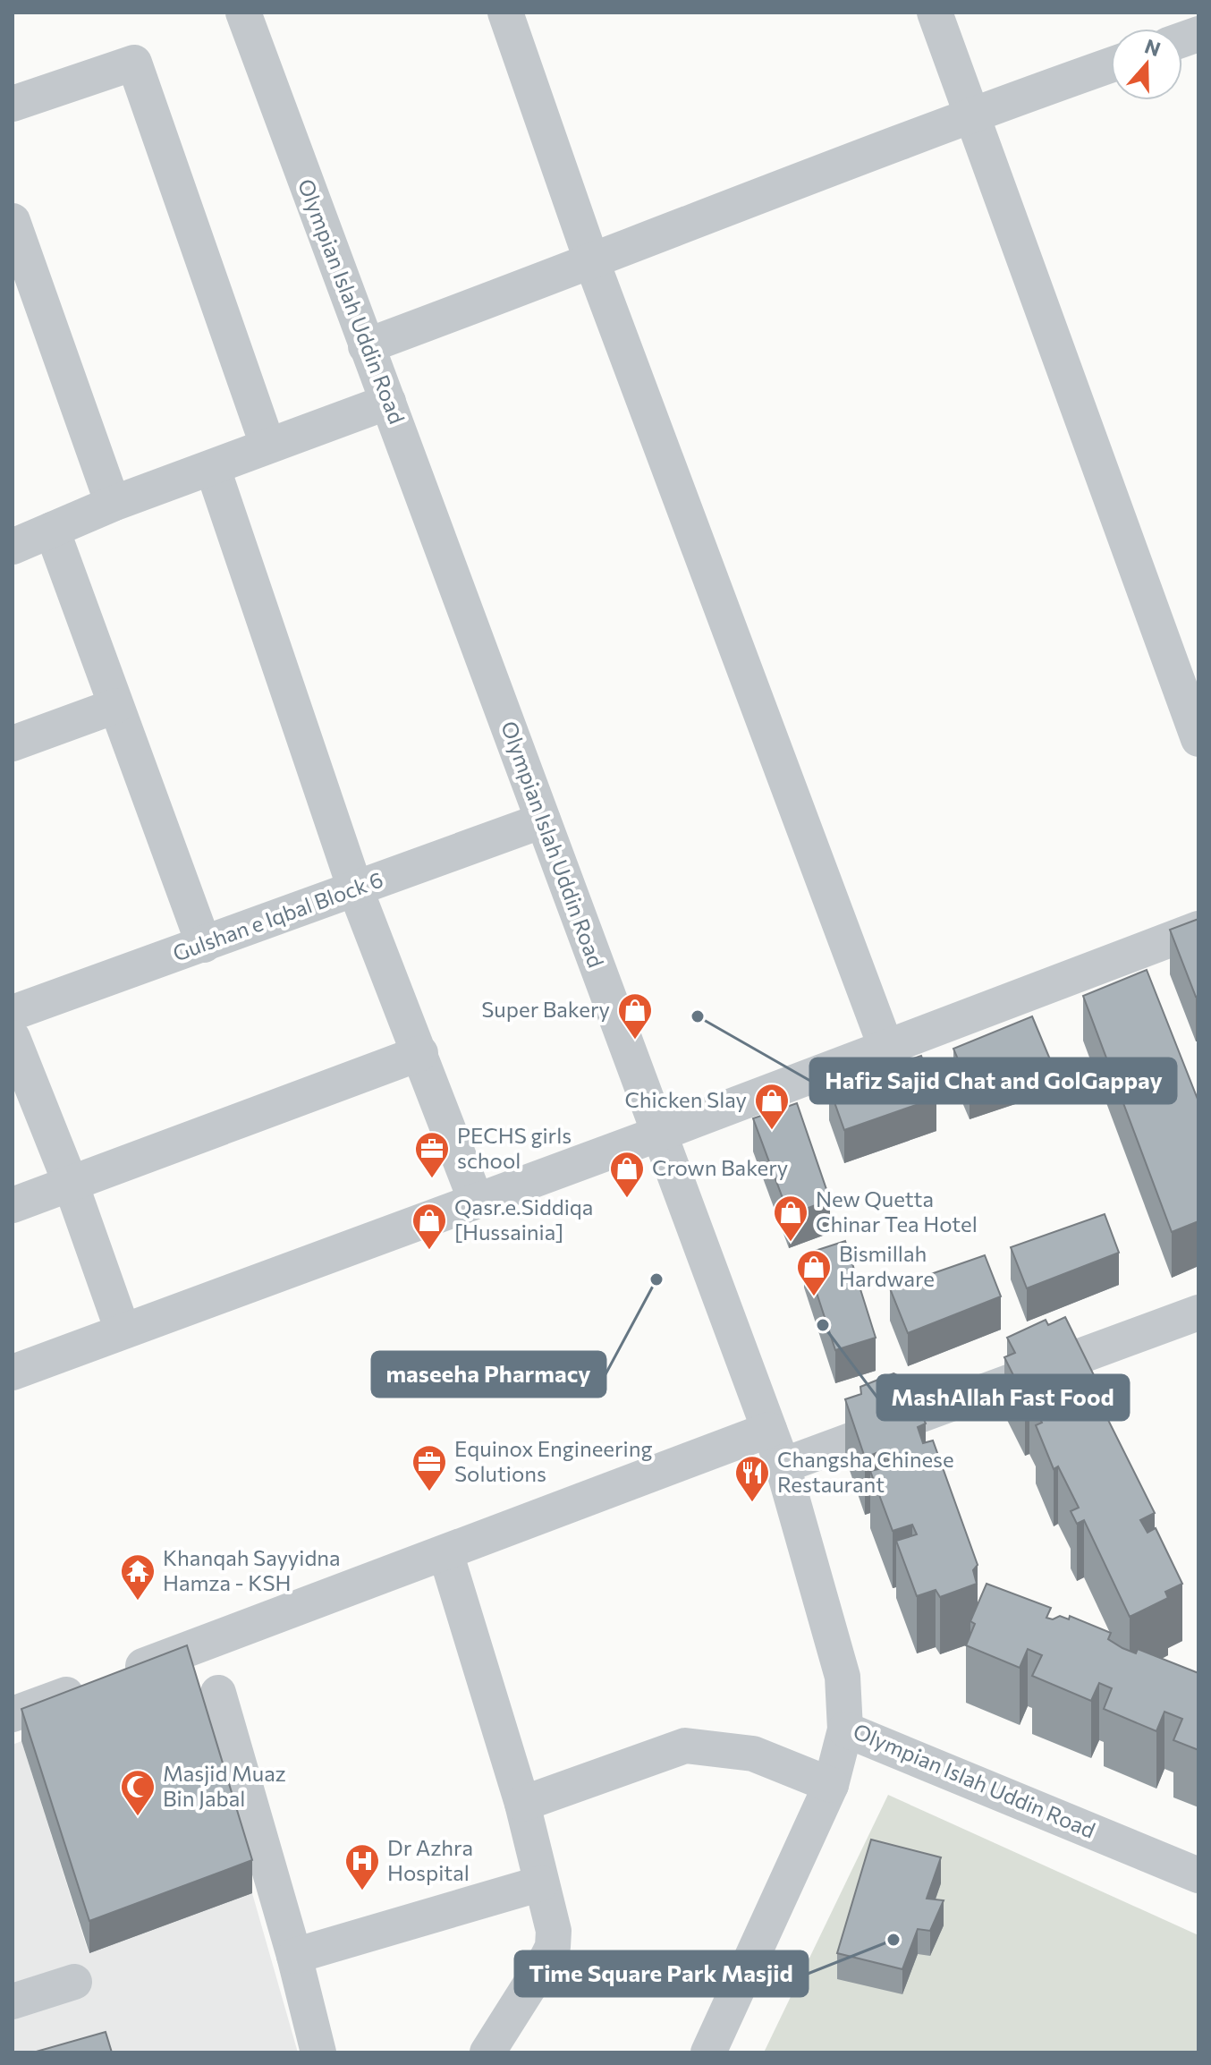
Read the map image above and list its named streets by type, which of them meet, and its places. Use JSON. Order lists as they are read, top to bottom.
{
  "streets": {
    "street": ["Olympian Islah Uddin Road", "Gulshan e Iqbal Block 6"]
  },
  "crossings": [
    ["Olympian Islah Uddin Road", "Gulshan e Iqbal Block 6"]
  ],
  "places": {
    "other": [
      "Hafiz Sajid Chat and GolGappay",
      "maseeha Pharmacy",
      "MashAllah Fast Food",
      "Time Square Park Masjid"
    ],
    "shop": [
      "Super Bakery",
      "Chicken Slay",
      "Crown Bakery",
      "New Quetta Chinar Tea Hotel",
      "Qasr.e.Siddiqa [Hussainia]",
      "Bismillah Hardware"
    ],
    "office": ["PECHS girls school", "Equinox Engineering Solutions"],
    "restaurant": ["Changsha Chinese Restaurant"],
    "temple": ["Khanqah Sayyidna Hamza - KSH"],
    "mosque": ["Masjid Muaz Bin Jabal"],
    "hospital": ["Dr Azhra Hospital"]
  },
  "north": "top"
}
